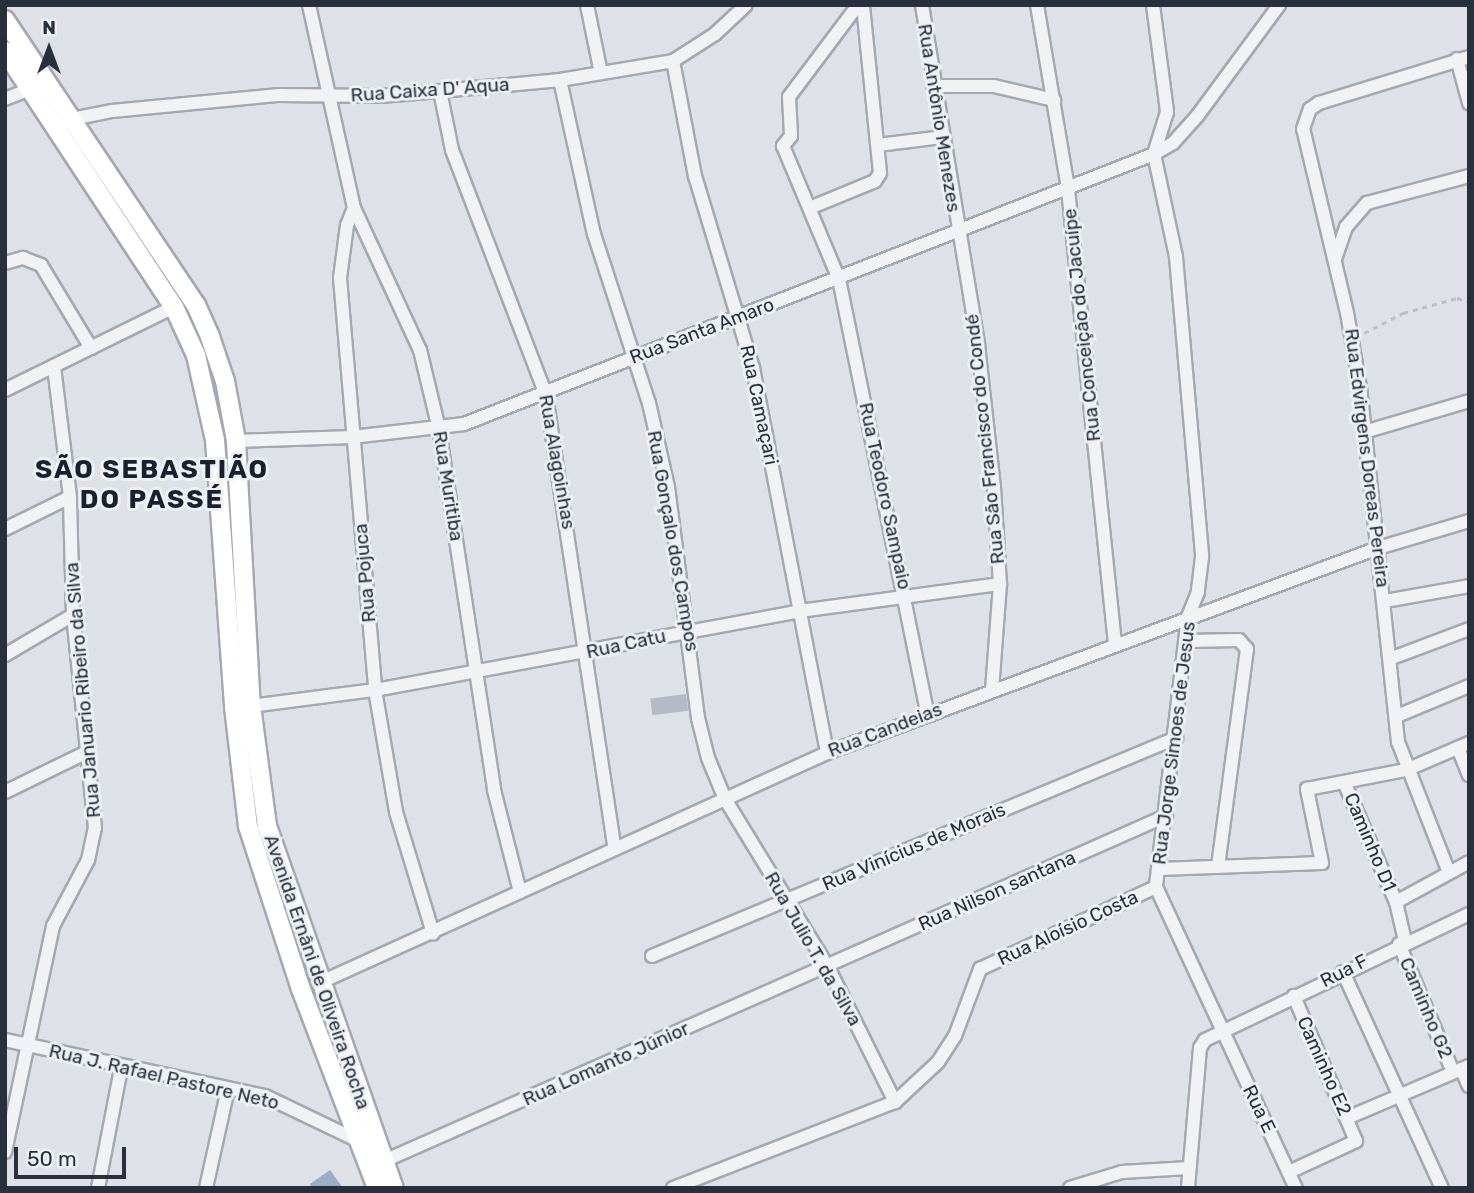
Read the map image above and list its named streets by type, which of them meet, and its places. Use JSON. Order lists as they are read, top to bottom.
{
  "streets": {
    "main road": ["Avenida Ernâni de Oliveira Rocha"],
    "street": [
      "Rua Caixa D' Aqua",
      "Rua Antônio Menezes",
      "Rua Conceição do Jacuípe",
      "Rua Santa Amaro",
      "Rua Camaçari",
      "Rua São Francisco do Condé",
      "Rua Edvirgens Doreas Pereira",
      "Rua Alagoinhas",
      "Rua Muritiba",
      "Rua Teodoro Sampaio",
      "Rua Gonçalo dos Campos",
      "Rua Pojuca",
      "Rua Catu",
      "Rua Januario Ribeiro da Silva",
      "Rua Candeias",
      "Rua Jorge Simoes de Jesus",
      "Caminho D1",
      "Rua Vinícius de Morais",
      "Rua Nilson santana",
      "Rua Aloísio Costa",
      "Rua Julio T. da Silva",
      "Rua F",
      "Caminho G2",
      "Rua Lomanto Júnior",
      "Caminho E2",
      "Rua J. Rafael Pastore Neto",
      "Rua E"
    ]
  },
  "crossings": [
    ["Rua Caixa D' Aqua", "Rua Camaçari"],
    ["Rua Caixa D' Aqua", "Rua Alagoinhas"],
    ["Rua Caixa D' Aqua", "Rua Muritiba"],
    ["Rua Caixa D' Aqua", "Rua Gonçalo dos Campos"],
    ["Rua Caixa D' Aqua", "Avenida Ernâni de Oliveira Rocha"],
    ["Rua Antônio Menezes", "Rua Santa Amaro"],
    ["Rua Antônio Menezes", "Rua São Francisco do Condé"],
    ["Rua Conceição do Jacuípe", "Rua Santa Amaro"],
    ["Rua Conceição do Jacuípe", "Rua Candeias"],
    ["Rua Santa Amaro", "Rua Camaçari"],
    ["Rua Santa Amaro", "Rua São Francisco do Condé"],
    ["Rua Santa Amaro", "Rua Alagoinhas"],
    ["Rua Santa Amaro", "Rua Muritiba"],
    ["Rua Santa Amaro", "Rua Teodoro Sampaio"],
    ["Rua Santa Amaro", "Rua Gonçalo dos Campos"],
    ["Rua Santa Amaro", "Rua Pojuca"],
    ["Rua Santa Amaro", "Rua Jorge Simoes de Jesus"],
    ["Rua Santa Amaro", "Avenida Ernâni de Oliveira Rocha"],
    ["Rua Camaçari", "Rua Catu"],
    ["Rua Camaçari", "Rua Candeias"],
    ["Rua São Francisco do Condé", "Rua Catu"],
    ["Rua São Francisco do Condé", "Rua Candeias"],
    ["Rua Edvirgens Doreas Pereira", "Rua Candeias"],
    ["Rua Alagoinhas", "Rua Catu"],
    ["Rua Alagoinhas", "Rua Candeias"],
    ["Rua Muritiba", "Rua Pojuca"],
    ["Rua Muritiba", "Rua Catu"],
    ["Rua Muritiba", "Rua Candeias"],
    ["Rua Teodoro Sampaio", "Rua Catu"],
    ["Rua Teodoro Sampaio", "Rua Candeias"],
    ["Rua Gonçalo dos Campos", "Rua Catu"],
    ["Rua Gonçalo dos Campos", "Rua Candeias"],
    ["Rua Gonçalo dos Campos", "Rua Julio T. da Silva"],
    ["Rua Pojuca", "Rua Catu"],
    ["Rua Pojuca", "Rua Candeias"],
    ["Rua Catu", "Avenida Ernâni de Oliveira Rocha"],
    ["Rua Januario Ribeiro da Silva", "Rua J. Rafael Pastore Neto"],
    ["Rua Candeias", "Rua Jorge Simoes de Jesus"],
    ["Rua Candeias", "Rua Julio T. da Silva"],
    ["Rua Candeias", "Avenida Ernâni de Oliveira Rocha"],
    ["Rua Jorge Simoes de Jesus", "Rua Vinícius de Morais"],
    ["Rua Jorge Simoes de Jesus", "Rua Nilson santana"],
    ["Rua Jorge Simoes de Jesus", "Rua Aloísio Costa"],
    ["Rua Jorge Simoes de Jesus", "Rua F"],
    ["Rua Jorge Simoes de Jesus", "Rua E"],
    ["Caminho D1", "Rua F"],
    ["Caminho D1", "Caminho G2"],
    ["Rua Vinícius de Morais", "Rua Julio T. da Silva"],
    ["Rua Nilson santana", "Rua Julio T. da Silva"],
    ["Rua Nilson santana", "Rua Lomanto Júnior"],
    ["Rua Aloísio Costa", "Rua Julio T. da Silva"],
    ["Rua Julio T. da Silva", "Rua Lomanto Júnior"],
    ["Rua F", "Caminho G2"],
    ["Rua F", "Caminho E2"],
    ["Rua F", "Rua E"],
    ["Avenida Ernâni de Oliveira Rocha", "Rua Lomanto Júnior"],
    ["Avenida Ernâni de Oliveira Rocha", "Rua J. Rafael Pastore Neto"],
    ["Caminho E2", "Rua E"]
  ],
  "districts": ["SÃO SEBASTIÃO DO PASSÉ"],
  "scale_bar": "50 m",
  "north": "top"
}
